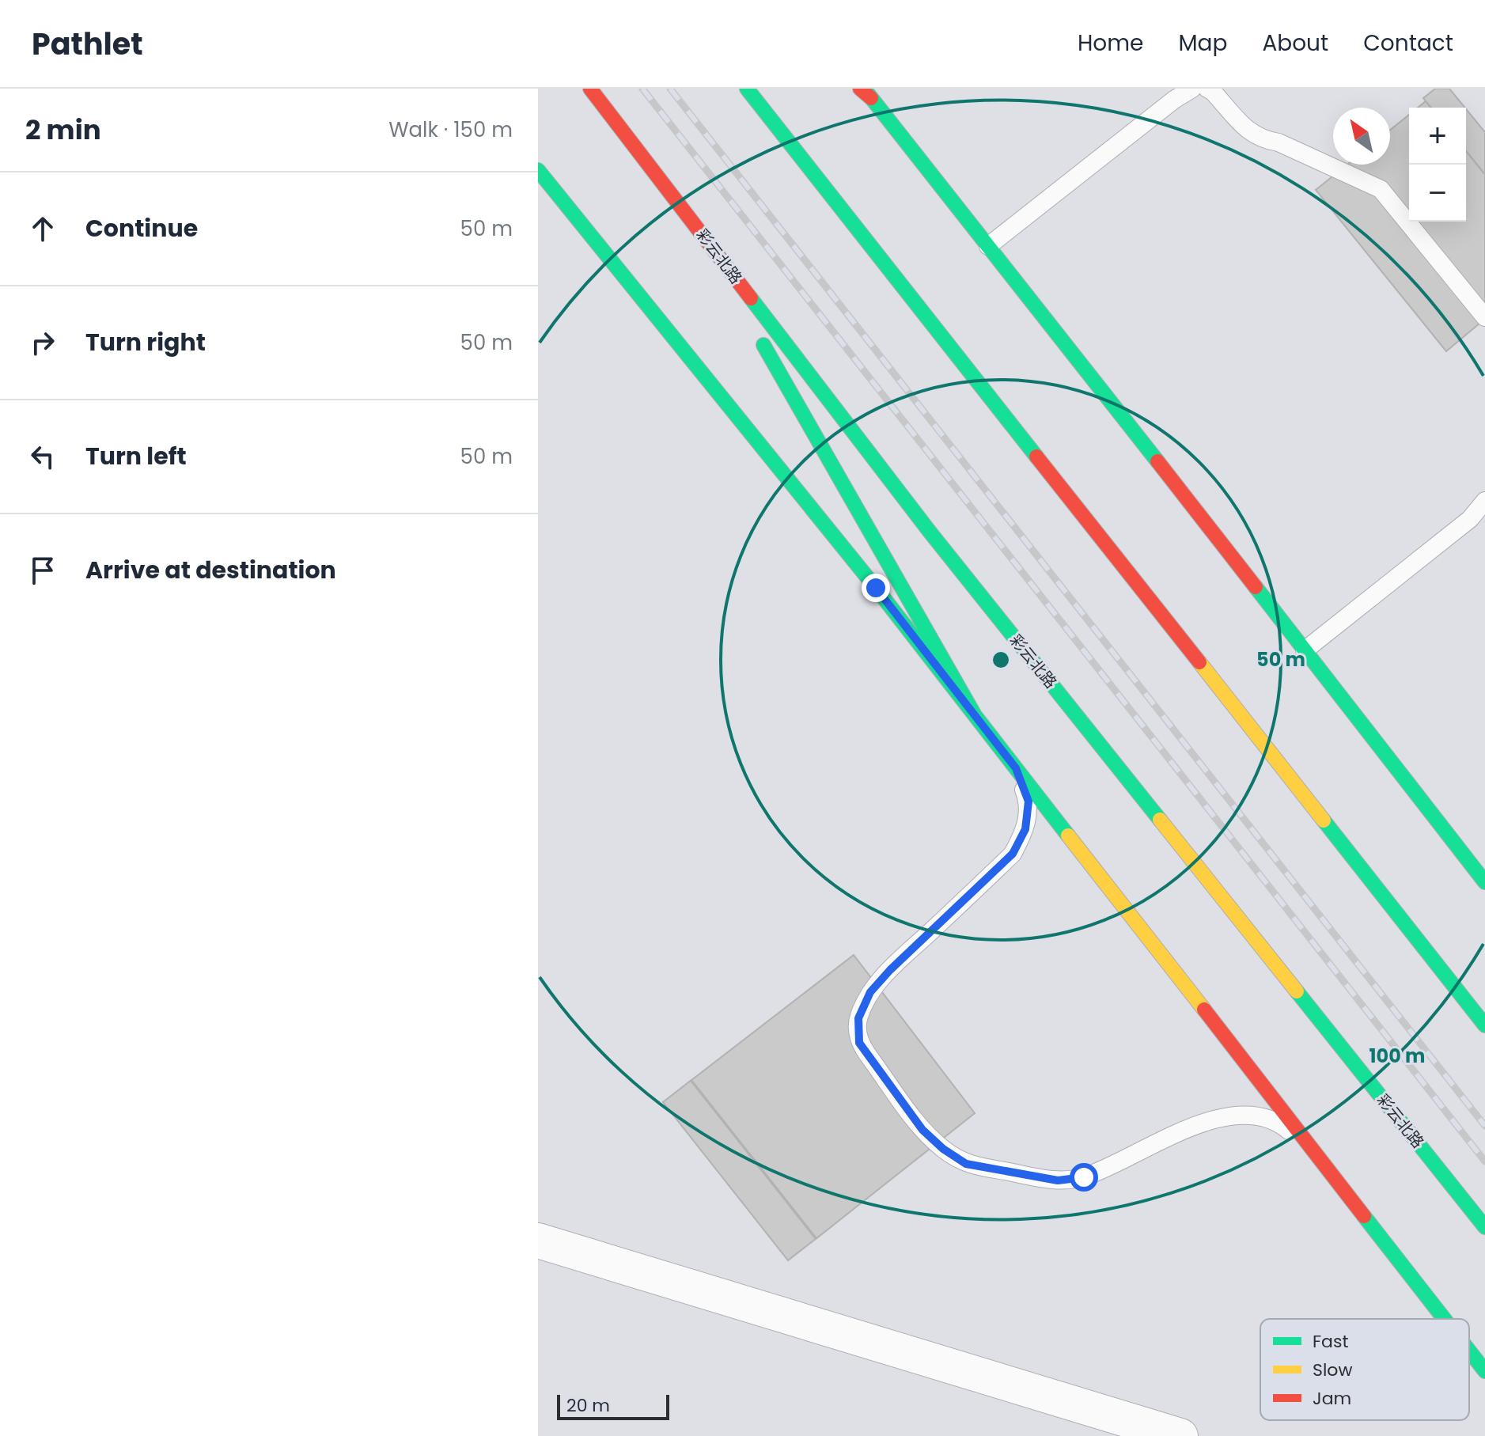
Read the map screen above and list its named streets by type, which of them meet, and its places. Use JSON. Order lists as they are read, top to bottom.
{
  "streets": {
    "main road": ["彩云北路"]
  },
  "legend": ["Fast", "Slow", "Jam"],
  "scale_bar": "20 m",
  "north": "top left",
  "page": {
    "header": "Pathlet",
    "nav": [
      "Home",
      "Map",
      "About",
      "Contact"
    ],
    "heading": ["2 min", "Walk · 150 m"],
    "map_buttons": ["+", "−"],
    "list": [
      ["Continue", "50 m"],
      ["Turn right", "50 m"],
      ["Turn left", "50 m"],
      "Arrive at destination"
    ],
    "scale": "20 m"
  },
  "rings": ["50 m", "100 m"]
}
